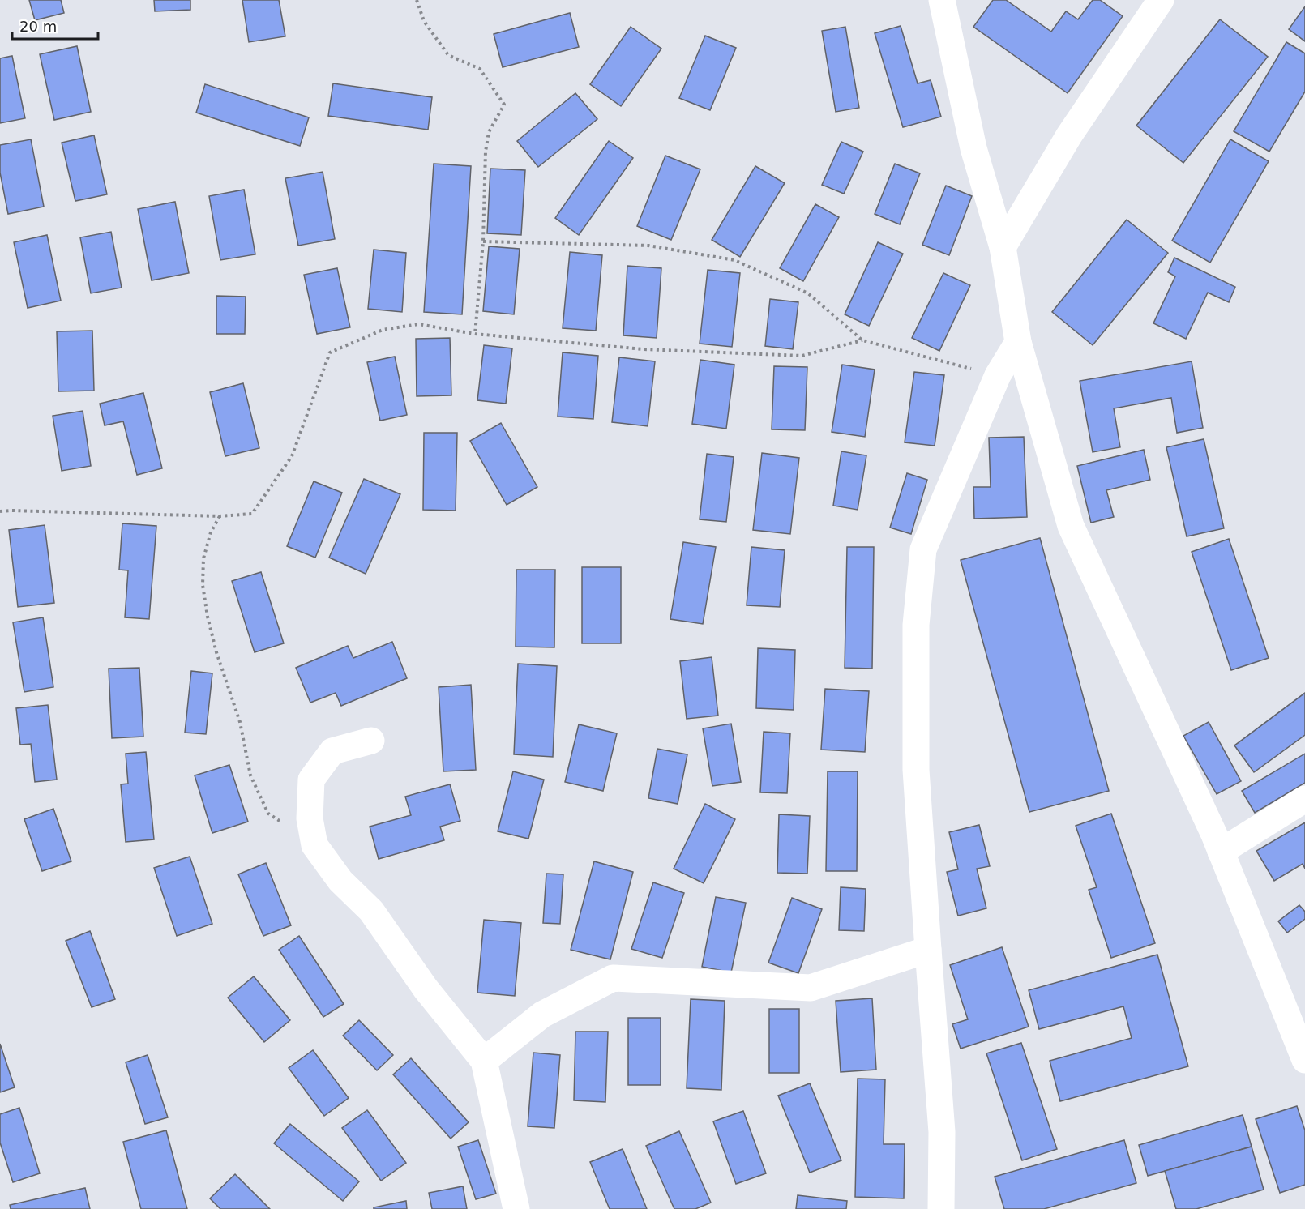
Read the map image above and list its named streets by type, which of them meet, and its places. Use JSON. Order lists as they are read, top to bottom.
{
  "scale_bar": "20 m"
}
